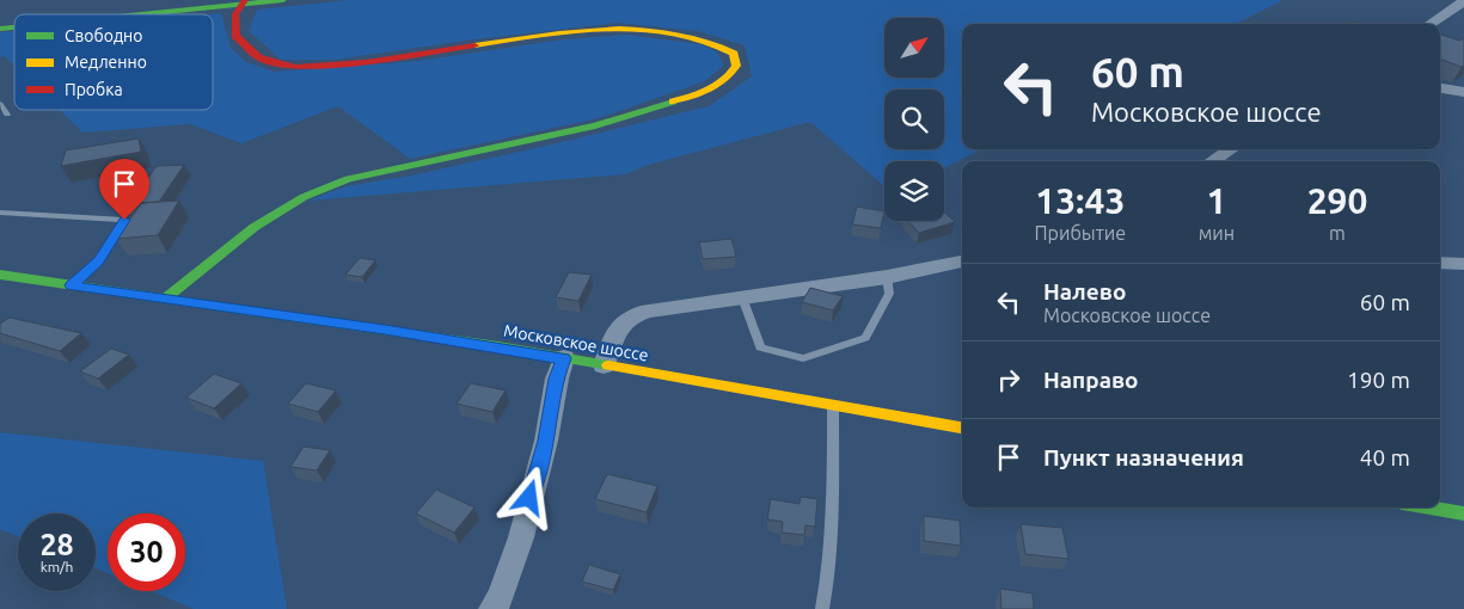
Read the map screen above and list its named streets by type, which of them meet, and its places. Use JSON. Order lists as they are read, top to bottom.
{
  "streets": {
    "street": ["Московское шоссе"]
  },
  "legend": ["Свободно", "Медленно", "Пробка"],
  "north": "top right",
  "page": {
    "turn": ["60 m", "Московское шоссе"],
    "eta": [
      "13:43",
      "Прибытие",
      "1",
      "мин",
      "290",
      "m"
    ],
    "list": [
      {
        "name": "Налево",
        "note": "Московское шоссе",
        "value": "60 m"
      },
      {
        "name": "Направо",
        "value": "190 m"
      },
      {
        "name": "Пункт назначения",
        "value": "40 m"
      }
    ],
    "speed": "28 km/h",
    "limit": "30"
  }
}
